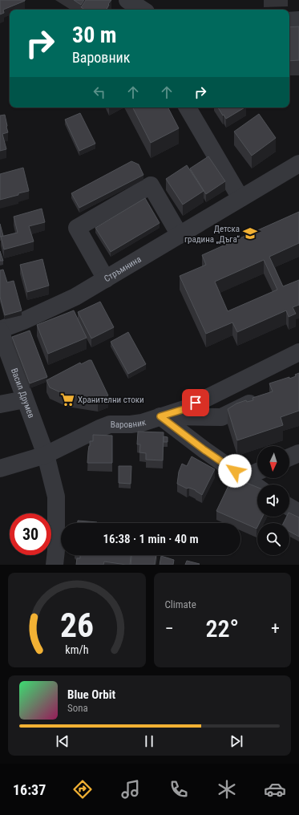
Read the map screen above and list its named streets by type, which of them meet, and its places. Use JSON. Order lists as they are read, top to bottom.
{
  "streets": {
    "street": ["Стръмнина", "Васил Друмев", "Варовник"]
  },
  "crossings": [
    ["Стръмнина", "Васил Друмев"],
    ["Васил Друмев", "Варовник"]
  ],
  "places": {
    "school or university": ["Детска градина „Дъга“"],
    "supermarket": ["Хранителни стоки"]
  },
  "north": "bottom",
  "page": {
    "turn": ["30 m", "Варовник"],
    "limit": "30",
    "trip": "16:38 · 1 min · 40 m",
    "tile": "Climate",
    "heat": ["−", "22°", "+"],
    "song": ["Blue Orbit", "Sona"],
    "tabs": "16:37",
    "gauge": ["26", "km/h"]
  }
}
